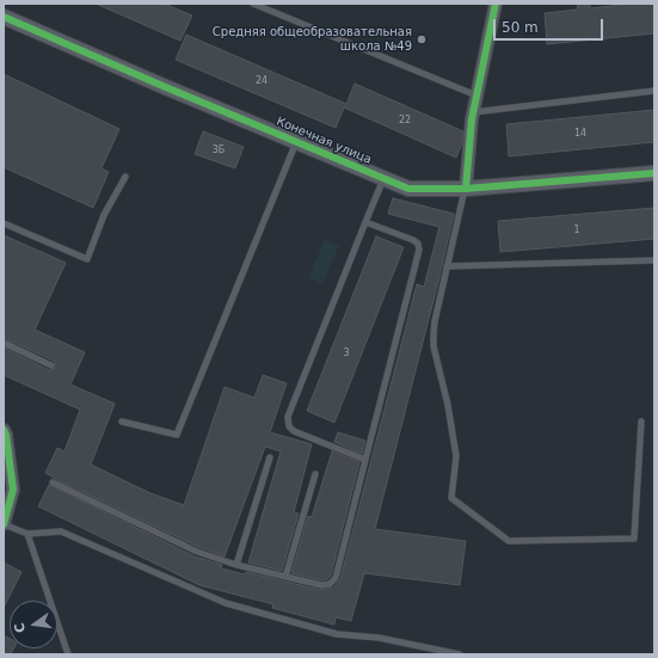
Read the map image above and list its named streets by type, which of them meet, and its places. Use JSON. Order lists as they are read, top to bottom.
{
  "streets": {
    "street": ["Конечная улица"]
  },
  "places": ["Средняя общеобразовательная школа №49"],
  "house_numbers": [
    "24",
    "22",
    "14",
    "3Б",
    "1",
    "3"
  ],
  "scale_bar": "50 m",
  "north": "left"
}
